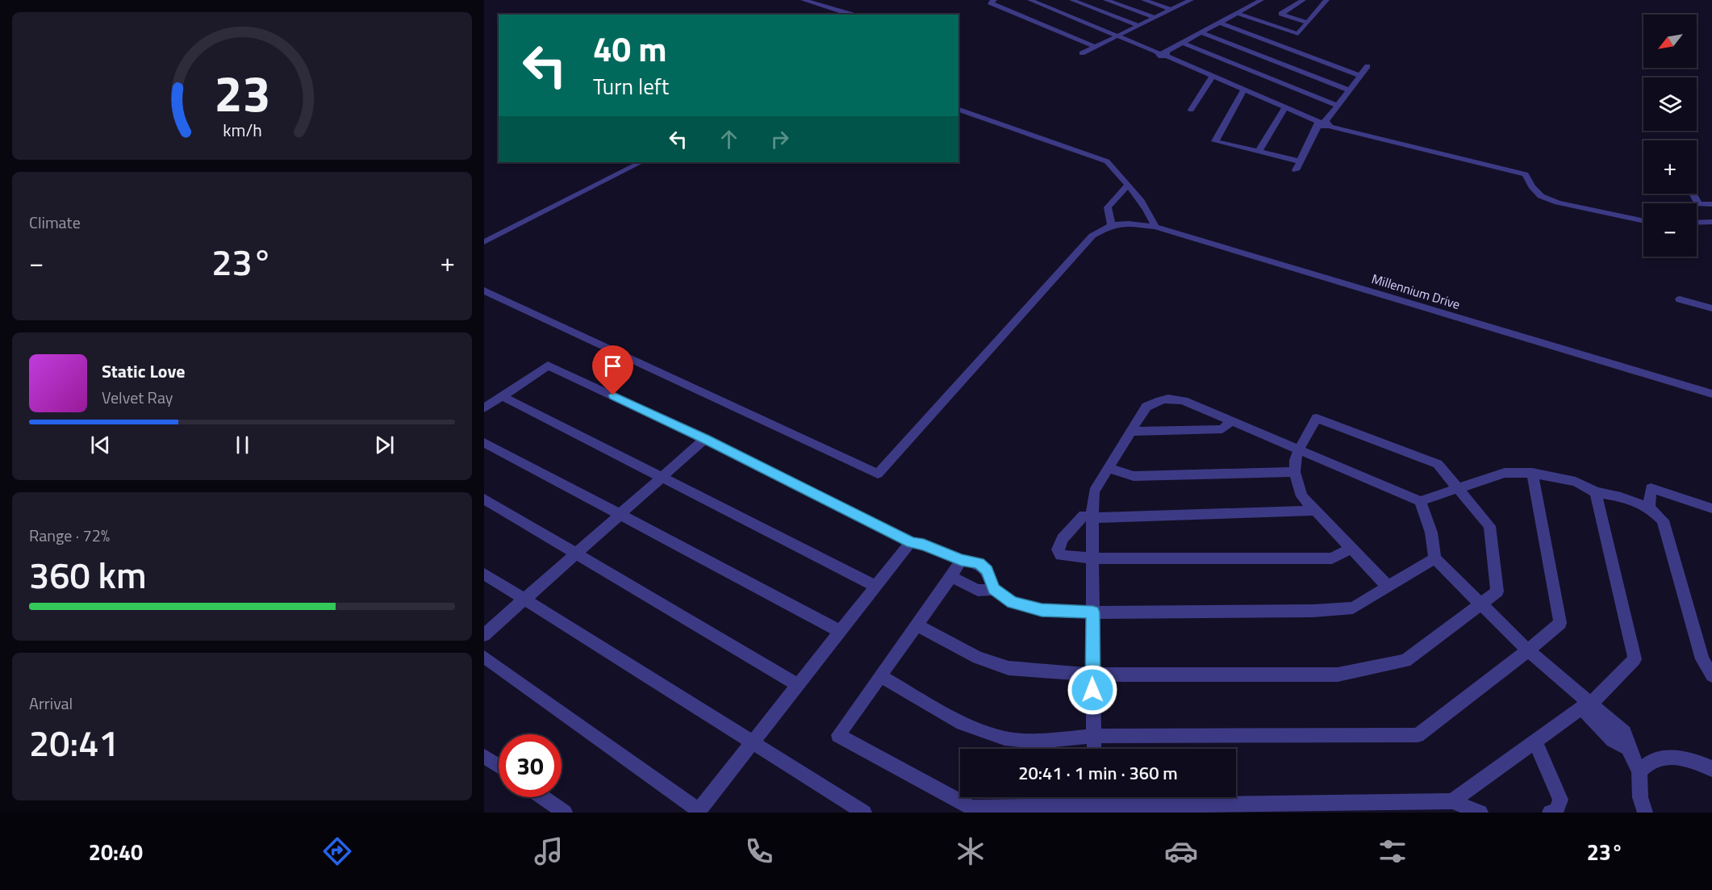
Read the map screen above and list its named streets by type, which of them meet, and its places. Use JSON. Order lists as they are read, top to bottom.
{
  "streets": {
    "street": ["Millennium Drive"]
  },
  "north": "bottom left",
  "page": {
    "map_buttons": ["+", "−"],
    "turn": ["40 m", "Turn left"],
    "tile": [
      "Climate",
      ["Range · 72%", "360 km"],
      ["Arrival", "20:41"]
    ],
    "heat": ["−", "23°", "+"],
    "song": ["Static Love", "Velvet Ray"],
    "limit": "30",
    "trip": "20:41 · 1 min · 360 m",
    "tabs": ["20:40", "23°"],
    "gauge": ["23", "km/h"]
  }
}
